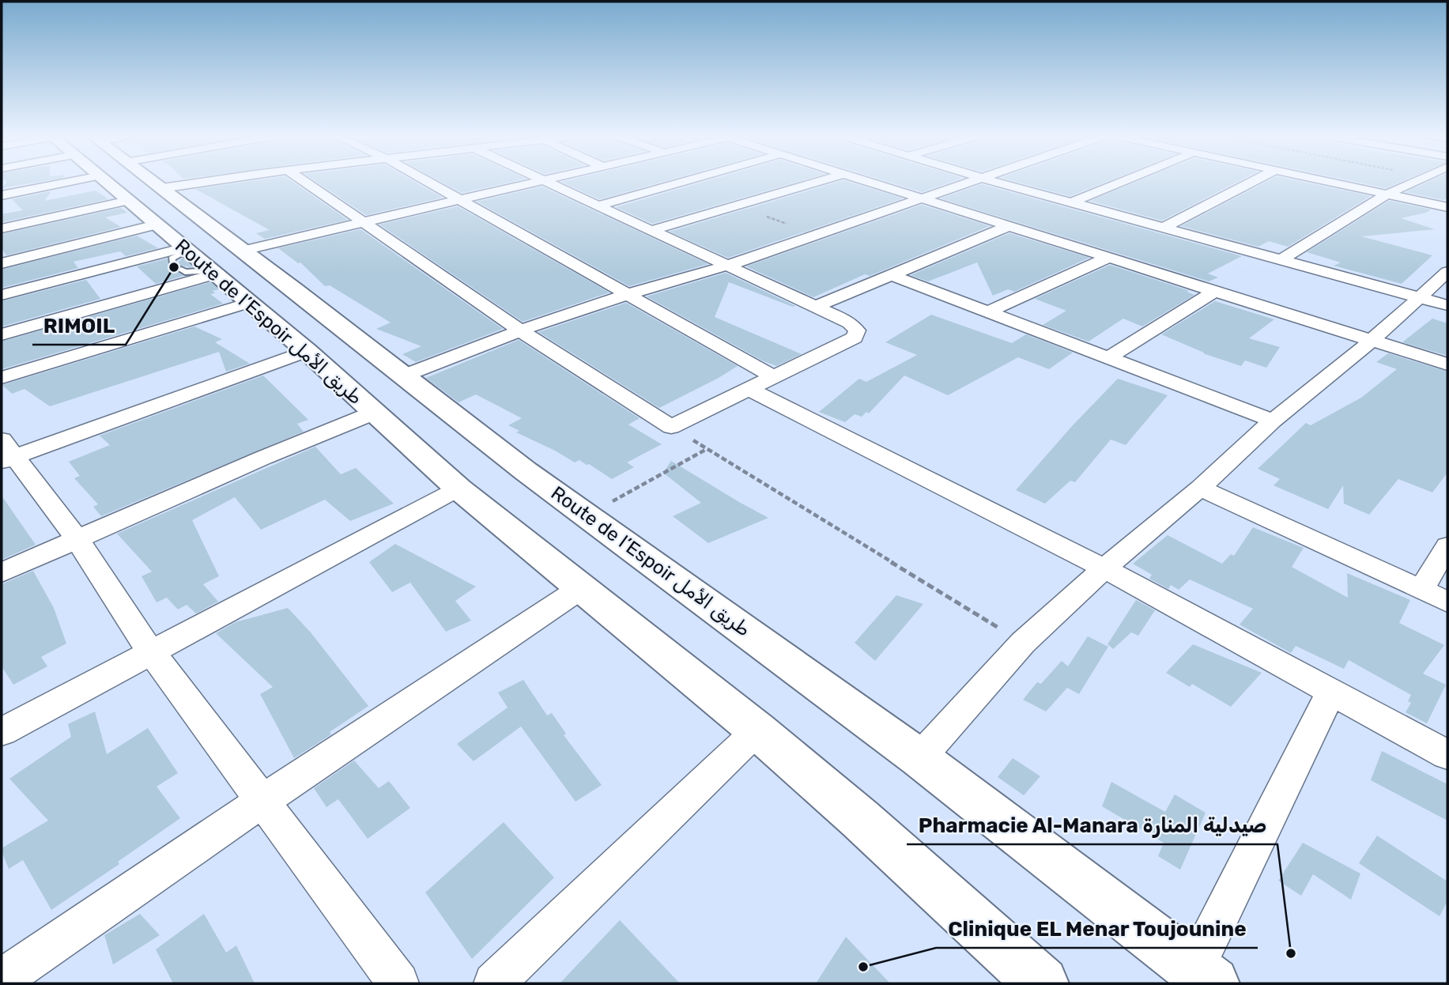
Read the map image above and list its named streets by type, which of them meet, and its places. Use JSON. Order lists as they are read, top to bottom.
{
  "streets": {
    "highway": ["Route de l’Espoir طريق الأمل"]
  },
  "places": ["RIMOIL", "Pharmacie Al-Manara صيدلية المنارة", "Clinique EL Menar Toujounine"]
}
